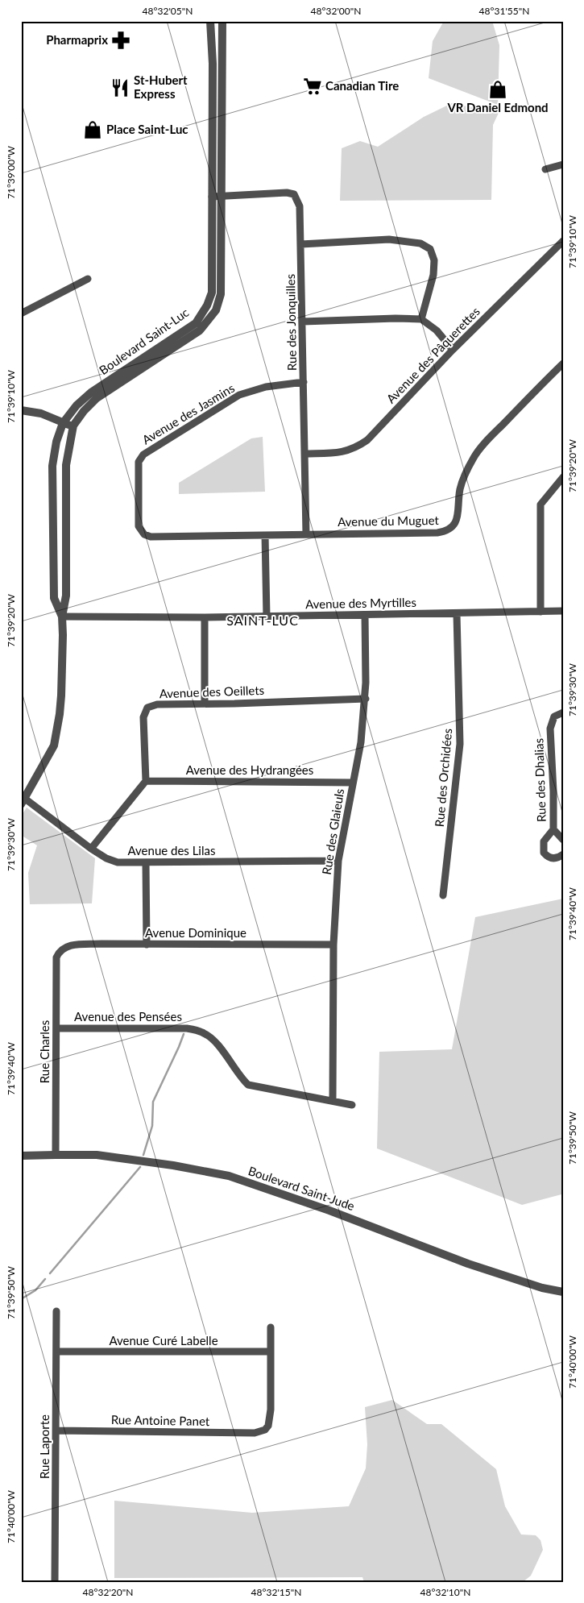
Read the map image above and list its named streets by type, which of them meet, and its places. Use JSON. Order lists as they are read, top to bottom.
{
  "streets": {
    "street": [
      "Rue des Jonquilles",
      "Boulevard Saint-Luc",
      "Avenue des Pâquerettes",
      "Avenue des Jasmins",
      "Avenue du Muguet",
      "Avenue des Myrtilles",
      "Avenue des Oeillets",
      "Avenue des Hydrangées",
      "Rue des Orchidées",
      "Rue des Dhalias",
      "Rue des Glaieuls",
      "Avenue des Lilas",
      "Avenue Dominique",
      "Avenue des Pensées",
      "Rue Charles",
      "Boulevard Saint-Jude",
      "Avenue Curé Labelle",
      "Rue Antoine Panet",
      "Rue Laporte"
    ]
  },
  "crossings": [
    ["Rue des Jonquilles", "Boulevard Saint-Luc"],
    ["Rue des Jonquilles", "Avenue des Pâquerettes"],
    ["Rue des Jonquilles", "Avenue des Jasmins"],
    ["Rue des Jonquilles", "Avenue du Muguet"],
    ["Boulevard Saint-Luc", "Avenue des Myrtilles"],
    ["Boulevard Saint-Luc", "Avenue des Lilas"],
    ["Avenue des Jasmins", "Avenue du Muguet"],
    ["Avenue des Myrtilles", "Rue des Orchidées"],
    ["Avenue des Myrtilles", "Rue des Glaieuls"],
    ["Avenue des Oeillets", "Avenue des Hydrangées"],
    ["Avenue des Oeillets", "Rue des Glaieuls"],
    ["Avenue des Hydrangées", "Rue des Glaieuls"],
    ["Rue des Glaieuls", "Avenue des Lilas"],
    ["Rue des Glaieuls", "Avenue Dominique"],
    ["Rue des Glaieuls", "Avenue des Pensées"],
    ["Avenue Dominique", "Rue Charles"],
    ["Avenue des Pensées", "Rue Charles"],
    ["Rue Charles", "Boulevard Saint-Jude"],
    ["Avenue Curé Labelle", "Rue Antoine Panet"],
    ["Avenue Curé Labelle", "Rue Laporte"],
    ["Rue Antoine Panet", "Rue Laporte"]
  ],
  "districts": ["SAINT-LUC"],
  "places": {
    "pharmacy": ["Pharmaprix"],
    "supermarket": ["Canadian Tire"],
    "restaurant": ["St-Hubert Express"],
    "shop": ["VR Daniel Edmond", "Place Saint-Luc"]
  },
  "coordinates": [
    "48°32'05\"N",
    "48°32'00\"N",
    "48°31'55\"N",
    "71°39'00\"W",
    "71°39'10\"W",
    "71°39'20\"W",
    "71°39'30\"W",
    "71°39'40\"W",
    "71°39'50\"W",
    "71°40'00\"W",
    "48°32'20\"N",
    "48°32'15\"N",
    "48°32'10\"N"
  ]
}
